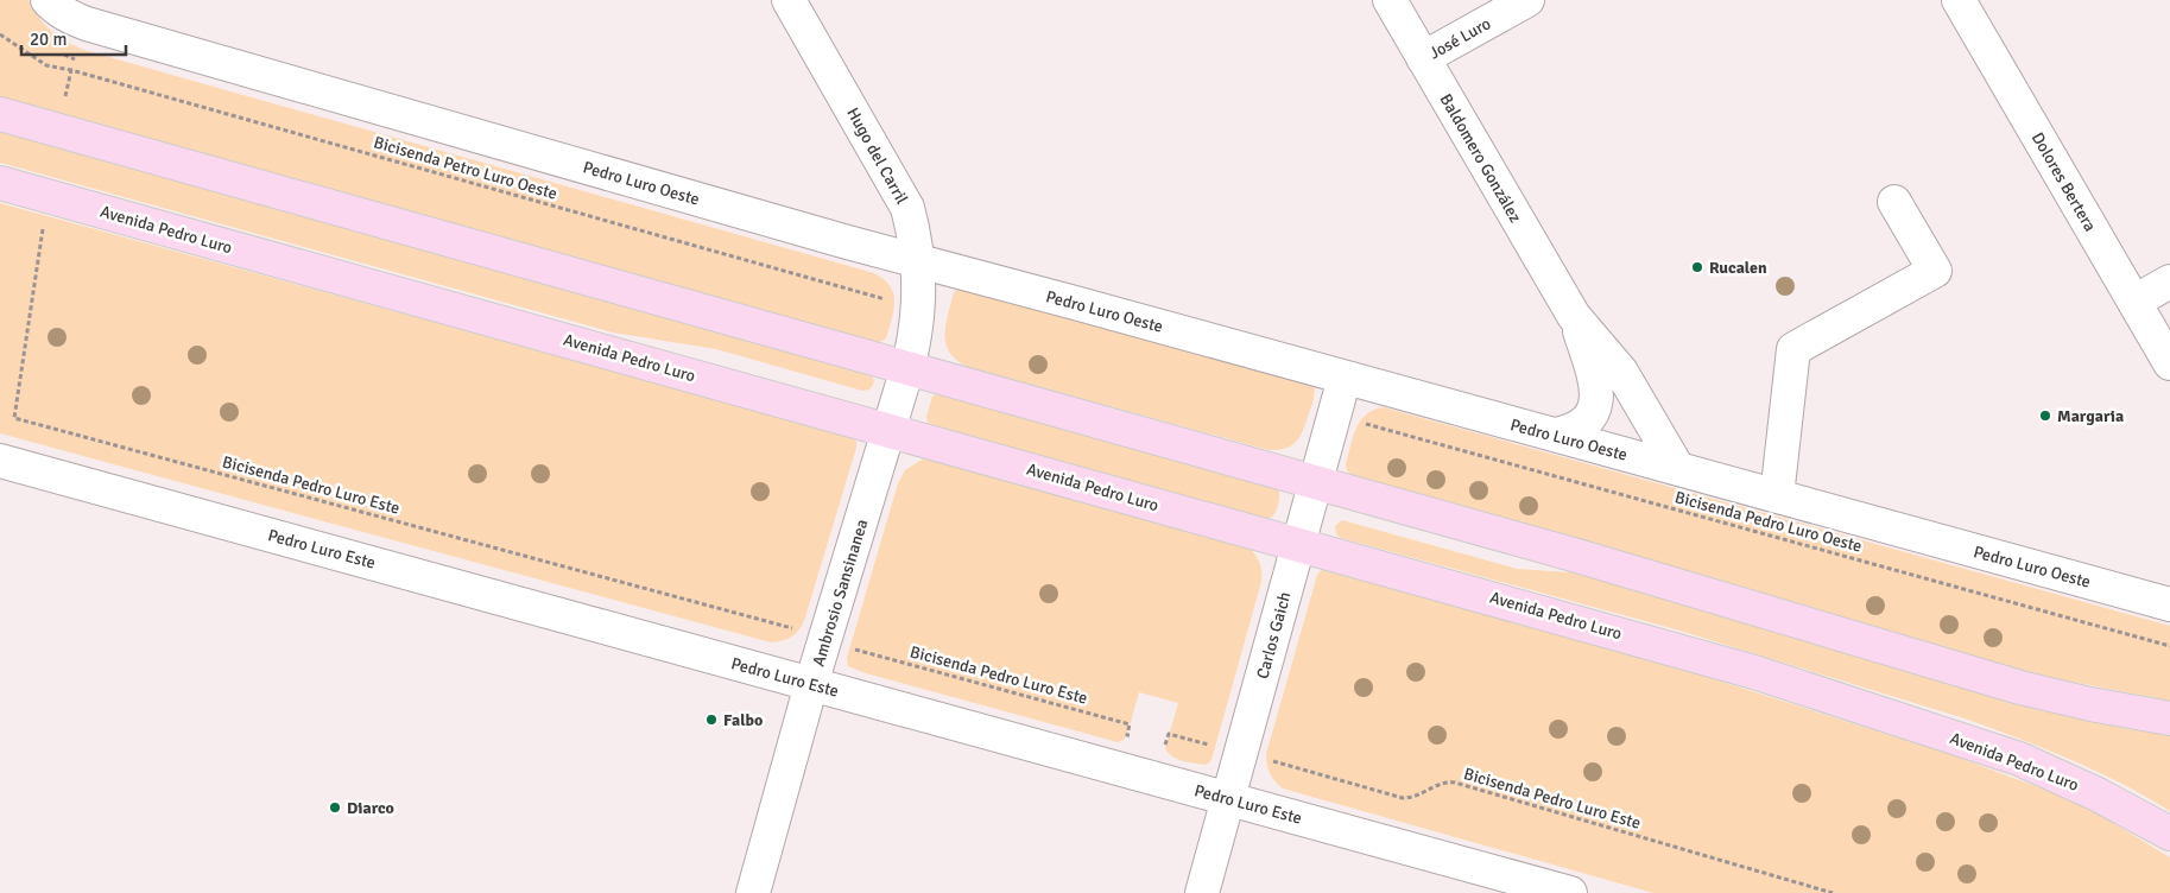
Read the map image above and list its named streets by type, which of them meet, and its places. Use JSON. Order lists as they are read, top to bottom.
{
  "streets": {
    "main road": ["Avenida Pedro Luro"],
    "street": [
      "José Luro",
      "Hugo del Carril",
      "Baldomero González",
      "Dolores Bertera",
      "Pedro Luro Oeste",
      "Pedro Luro Este",
      "Ambrosio Sansinanea",
      "Carlos Gaich"
    ],
    "path": ["Bicisenda Petro Luro Oeste", "Bicisenda Pedro Luro Este", "Bicisenda Pedro Luro Oeste"]
  },
  "crossings": [
    ["José Luro", "Baldomero González"],
    ["Hugo del Carril", "Pedro Luro Oeste"],
    ["Hugo del Carril", "Avenida Pedro Luro"],
    ["Hugo del Carril", "Ambrosio Sansinanea"],
    ["Baldomero González", "Pedro Luro Oeste"],
    ["Pedro Luro Oeste", "Carlos Gaich"],
    ["Avenida Pedro Luro", "Ambrosio Sansinanea"],
    ["Avenida Pedro Luro", "Carlos Gaich"],
    ["Pedro Luro Este", "Ambrosio Sansinanea"],
    ["Pedro Luro Este", "Carlos Gaich"]
  ],
  "places": [
    "Rucalen",
    "Margaria",
    "Falbo",
    "Diarco"
  ],
  "scale_bar": "20 m"
}
